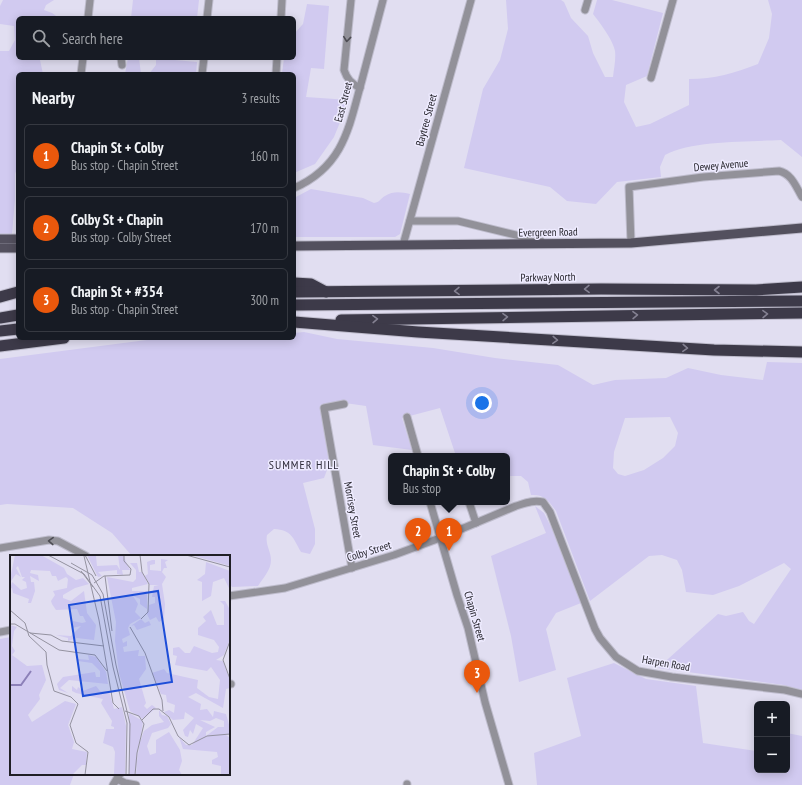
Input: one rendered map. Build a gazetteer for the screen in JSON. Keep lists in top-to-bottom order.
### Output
{
  "streets": {
    "highway": ["Parkway North"],
    "main road": ["Evergreen Road"],
    "street": [
      "East Street",
      "Baytree Street",
      "Dewey Avenue",
      "Morrisey Street",
      "Colby Street",
      "Chapin Street",
      "Harpen Road"
    ]
  },
  "crossings": [
    ["Baytree Street", "Evergreen Road"],
    ["Dewey Avenue", "Evergreen Road"],
    ["Morrisey Street", "Colby Street"],
    ["Colby Street", "Chapin Street"],
    ["Colby Street", "Harpen Road"]
  ],
  "districts": ["SUMMER HILL"],
  "page": {
    "search": "Search here",
    "heading": ["Nearby", "3 results"],
    "list": [
      {
        "mark": "1",
        "name": "Chapin St + Colby",
        "note": "Bus stop · Chapin Street",
        "value": "160 m"
      },
      {
        "mark": "2",
        "name": "Colby St + Chapin",
        "note": "Bus stop · Colby Street",
        "value": "170 m"
      },
      {
        "mark": "3",
        "name": "Chapin St + #354",
        "note": "Bus stop · Chapin Street",
        "value": "300 m"
      }
    ],
    "popup": ["Chapin St + Colby", "Bus stop"],
    "pins": ["1", "2", "3"],
    "map_buttons": ["+", "−"]
  }
}
